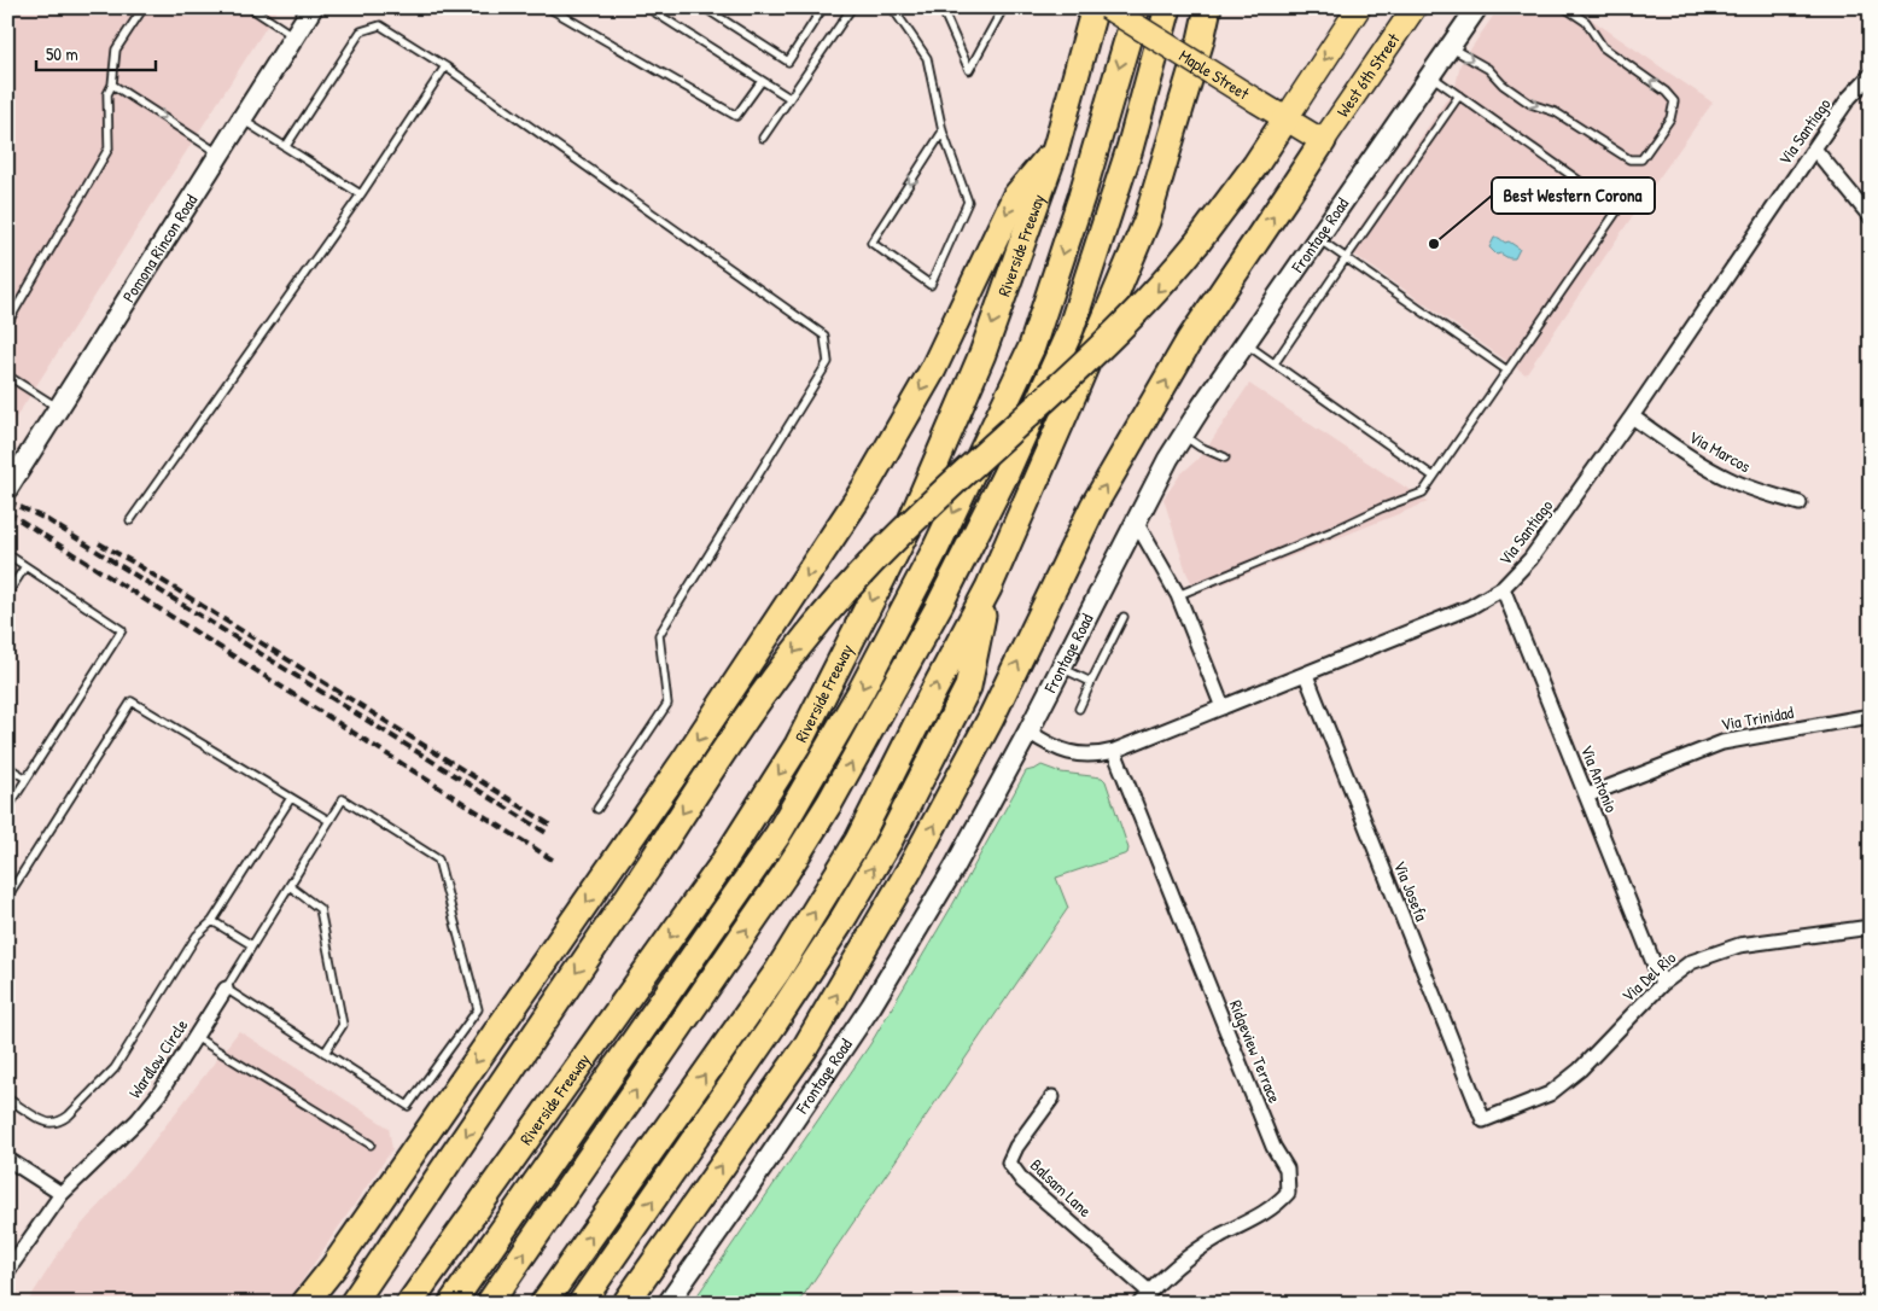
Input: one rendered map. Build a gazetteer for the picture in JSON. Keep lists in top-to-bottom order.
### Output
{
  "streets": {
    "highway": ["Riverside Freeway"],
    "main road": [
      "West 6th Street",
      "Maple Street",
      "Frontage Road",
      "Pomona Rincon Road"
    ],
    "street": [
      "Via Santiago",
      "Via Marcos",
      "Via Trinidad",
      "Via Antonio",
      "Via Josefa",
      "Via Del Rio",
      "Ridgeview Terrace",
      "Wardlow Circle",
      "Balsam Lane"
    ]
  },
  "crossings": [
    ["West 6th Street", "Maple Street"],
    ["Via Santiago", "Frontage Road"],
    ["Via Santiago", "Via Marcos"],
    ["Via Santiago", "Via Antonio"],
    ["Via Santiago", "Via Josefa"],
    ["Via Santiago", "Ridgeview Terrace"],
    ["Via Trinidad", "Via Antonio"],
    ["Via Antonio", "Via Del Rio"],
    ["Via Josefa", "Via Del Rio"],
    ["Ridgeview Terrace", "Balsam Lane"]
  ],
  "places": ["Best Western Corona"],
  "scale_bar": "50 m"
}
